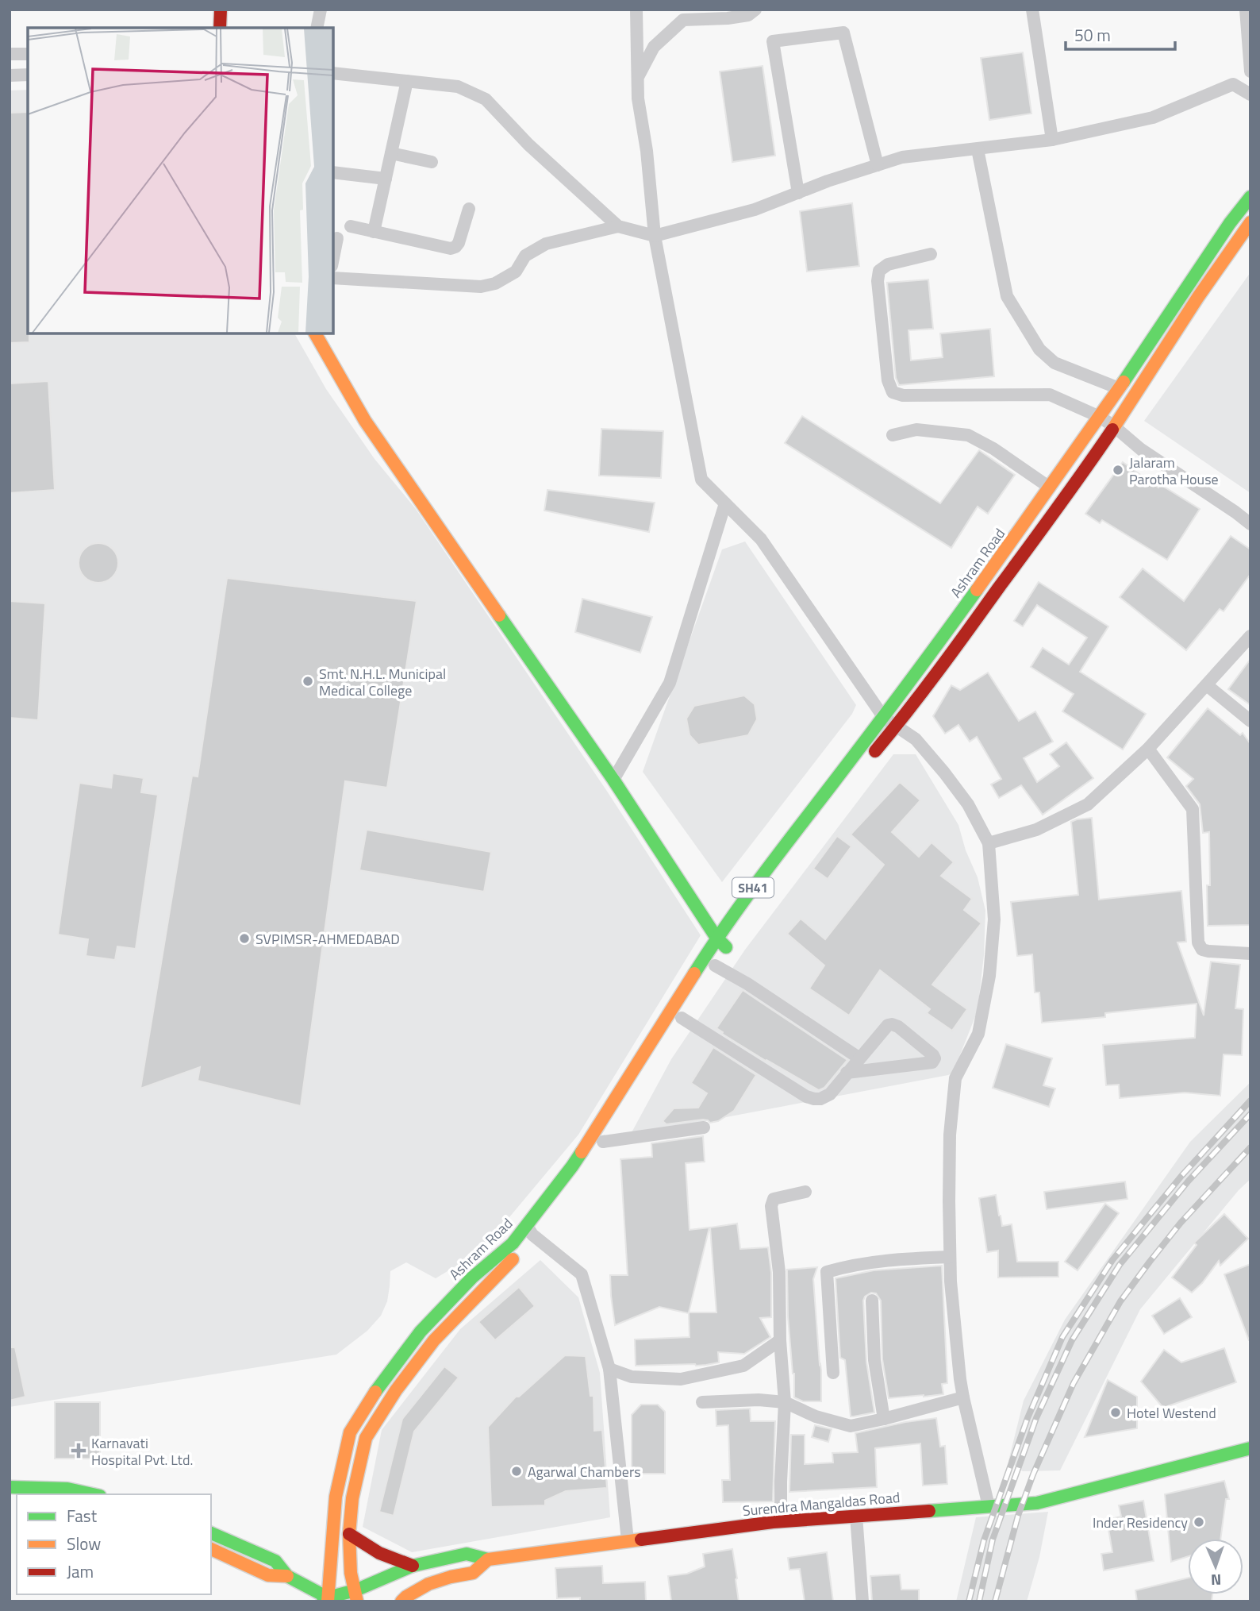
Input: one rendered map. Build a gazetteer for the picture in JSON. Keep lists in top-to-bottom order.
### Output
{
  "streets": {
    "main road": ["Ashram Road", "SH41", "Surendra Mangaldas Road"]
  },
  "places": {
    "other": [
      "Jalaram Parotha House",
      "Smt. N.H.L. Municipal Medical College",
      "SVPIMSR-AHMEDABAD",
      "Hotel Westend",
      "Agarwal Chambers",
      "Inder Residency"
    ],
    "health": ["Karnavati Hospital Pvt. Ltd."]
  },
  "legend": ["Fast", "Slow", "Jam"],
  "scale_bar": "50 m",
  "north": "bottom"
}
